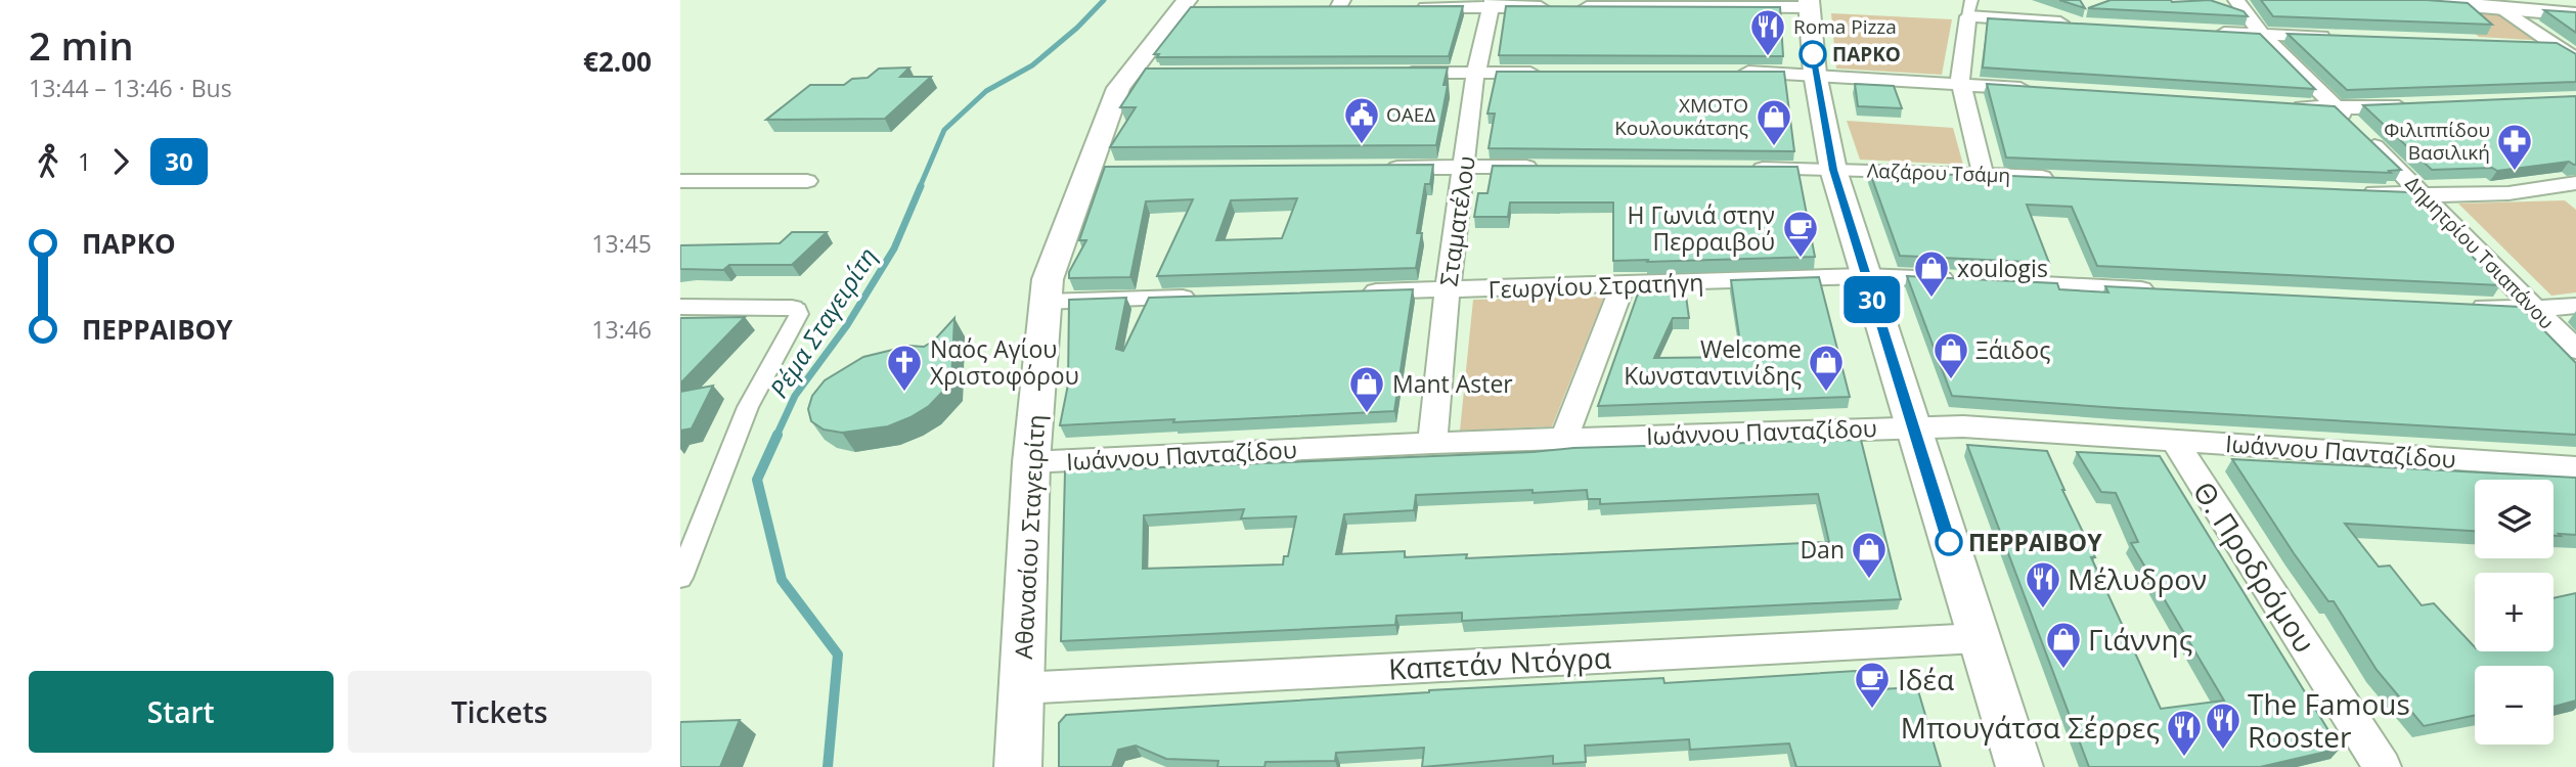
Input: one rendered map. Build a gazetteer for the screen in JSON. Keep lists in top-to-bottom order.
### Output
{
  "streets": {
    "street": [
      "Λαζάρου Τσάμη",
      "Σταματέλου",
      "Δημητρίου Τσιαπάνου",
      "Γεωργίου Στρατήγη",
      "Ιωάννου Πανταζίδου",
      "Αθανασίου Σταγειρίτη",
      "Θ. Προδρόμου",
      "Καπετάν Ντόγρα"
    ]
  },
  "crossings": [
    ["Σταματέλου", "Γεωργίου Στρατήγη"],
    ["Σταματέλου", "Ιωάννου Πανταζίδου"],
    ["Ιωάννου Πανταζίδου", "Αθανασίου Σταγειρίτη"],
    ["Ιωάννου Πανταζίδου", "Θ. Προδρόμου"],
    ["Αθανασίου Σταγειρίτη", "Καπετάν Ντόγρα"]
  ],
  "water": ["Ρέμα Σταγειρίτη"],
  "places": {
    "other": ["ΠΑΡΚΟ", "ΠΕΡΡΑΙΒΟΥ"],
    "restaurant": [
      "Roma Pizza",
      "Μέλυδρον",
      "The Famous Rooster",
      "Μπουγάτσα Σέρρες"
    ],
    "public building": ["ΟΑΕΔ"],
    "shop": [
      "XMOTO Κουλουκάτσης",
      "xoulogis",
      "Ξάιδος",
      "Welcome Κωνσταντινίδης",
      "Mant Aster",
      "Dan",
      "Γιάννης"
    ],
    "pharmacy": ["Φιλιππίδου Βασιλική"],
    "cafe": ["Η Γωνιά στην Περραιβού", "Ιδέα"],
    "church": ["Ναός Αγίου Χριστοφόρου"]
  },
  "lines": ["bus line 30"],
  "page": {
    "heading": ["2 min", "13:44 – 13:46 · Bus", "€2.00"],
    "on_map": "30",
    "legs": ["1", "30"],
    "list": [
      {
        "name": "ΠΑΡΚΟ",
        "value": "13:45"
      },
      {
        "name": "ΠΕΡΡΑΙΒΟΥ",
        "value": "13:46"
      }
    ],
    "map_buttons": ["+", "−"],
    "buttons": ["Start", "Tickets"]
  }
}
